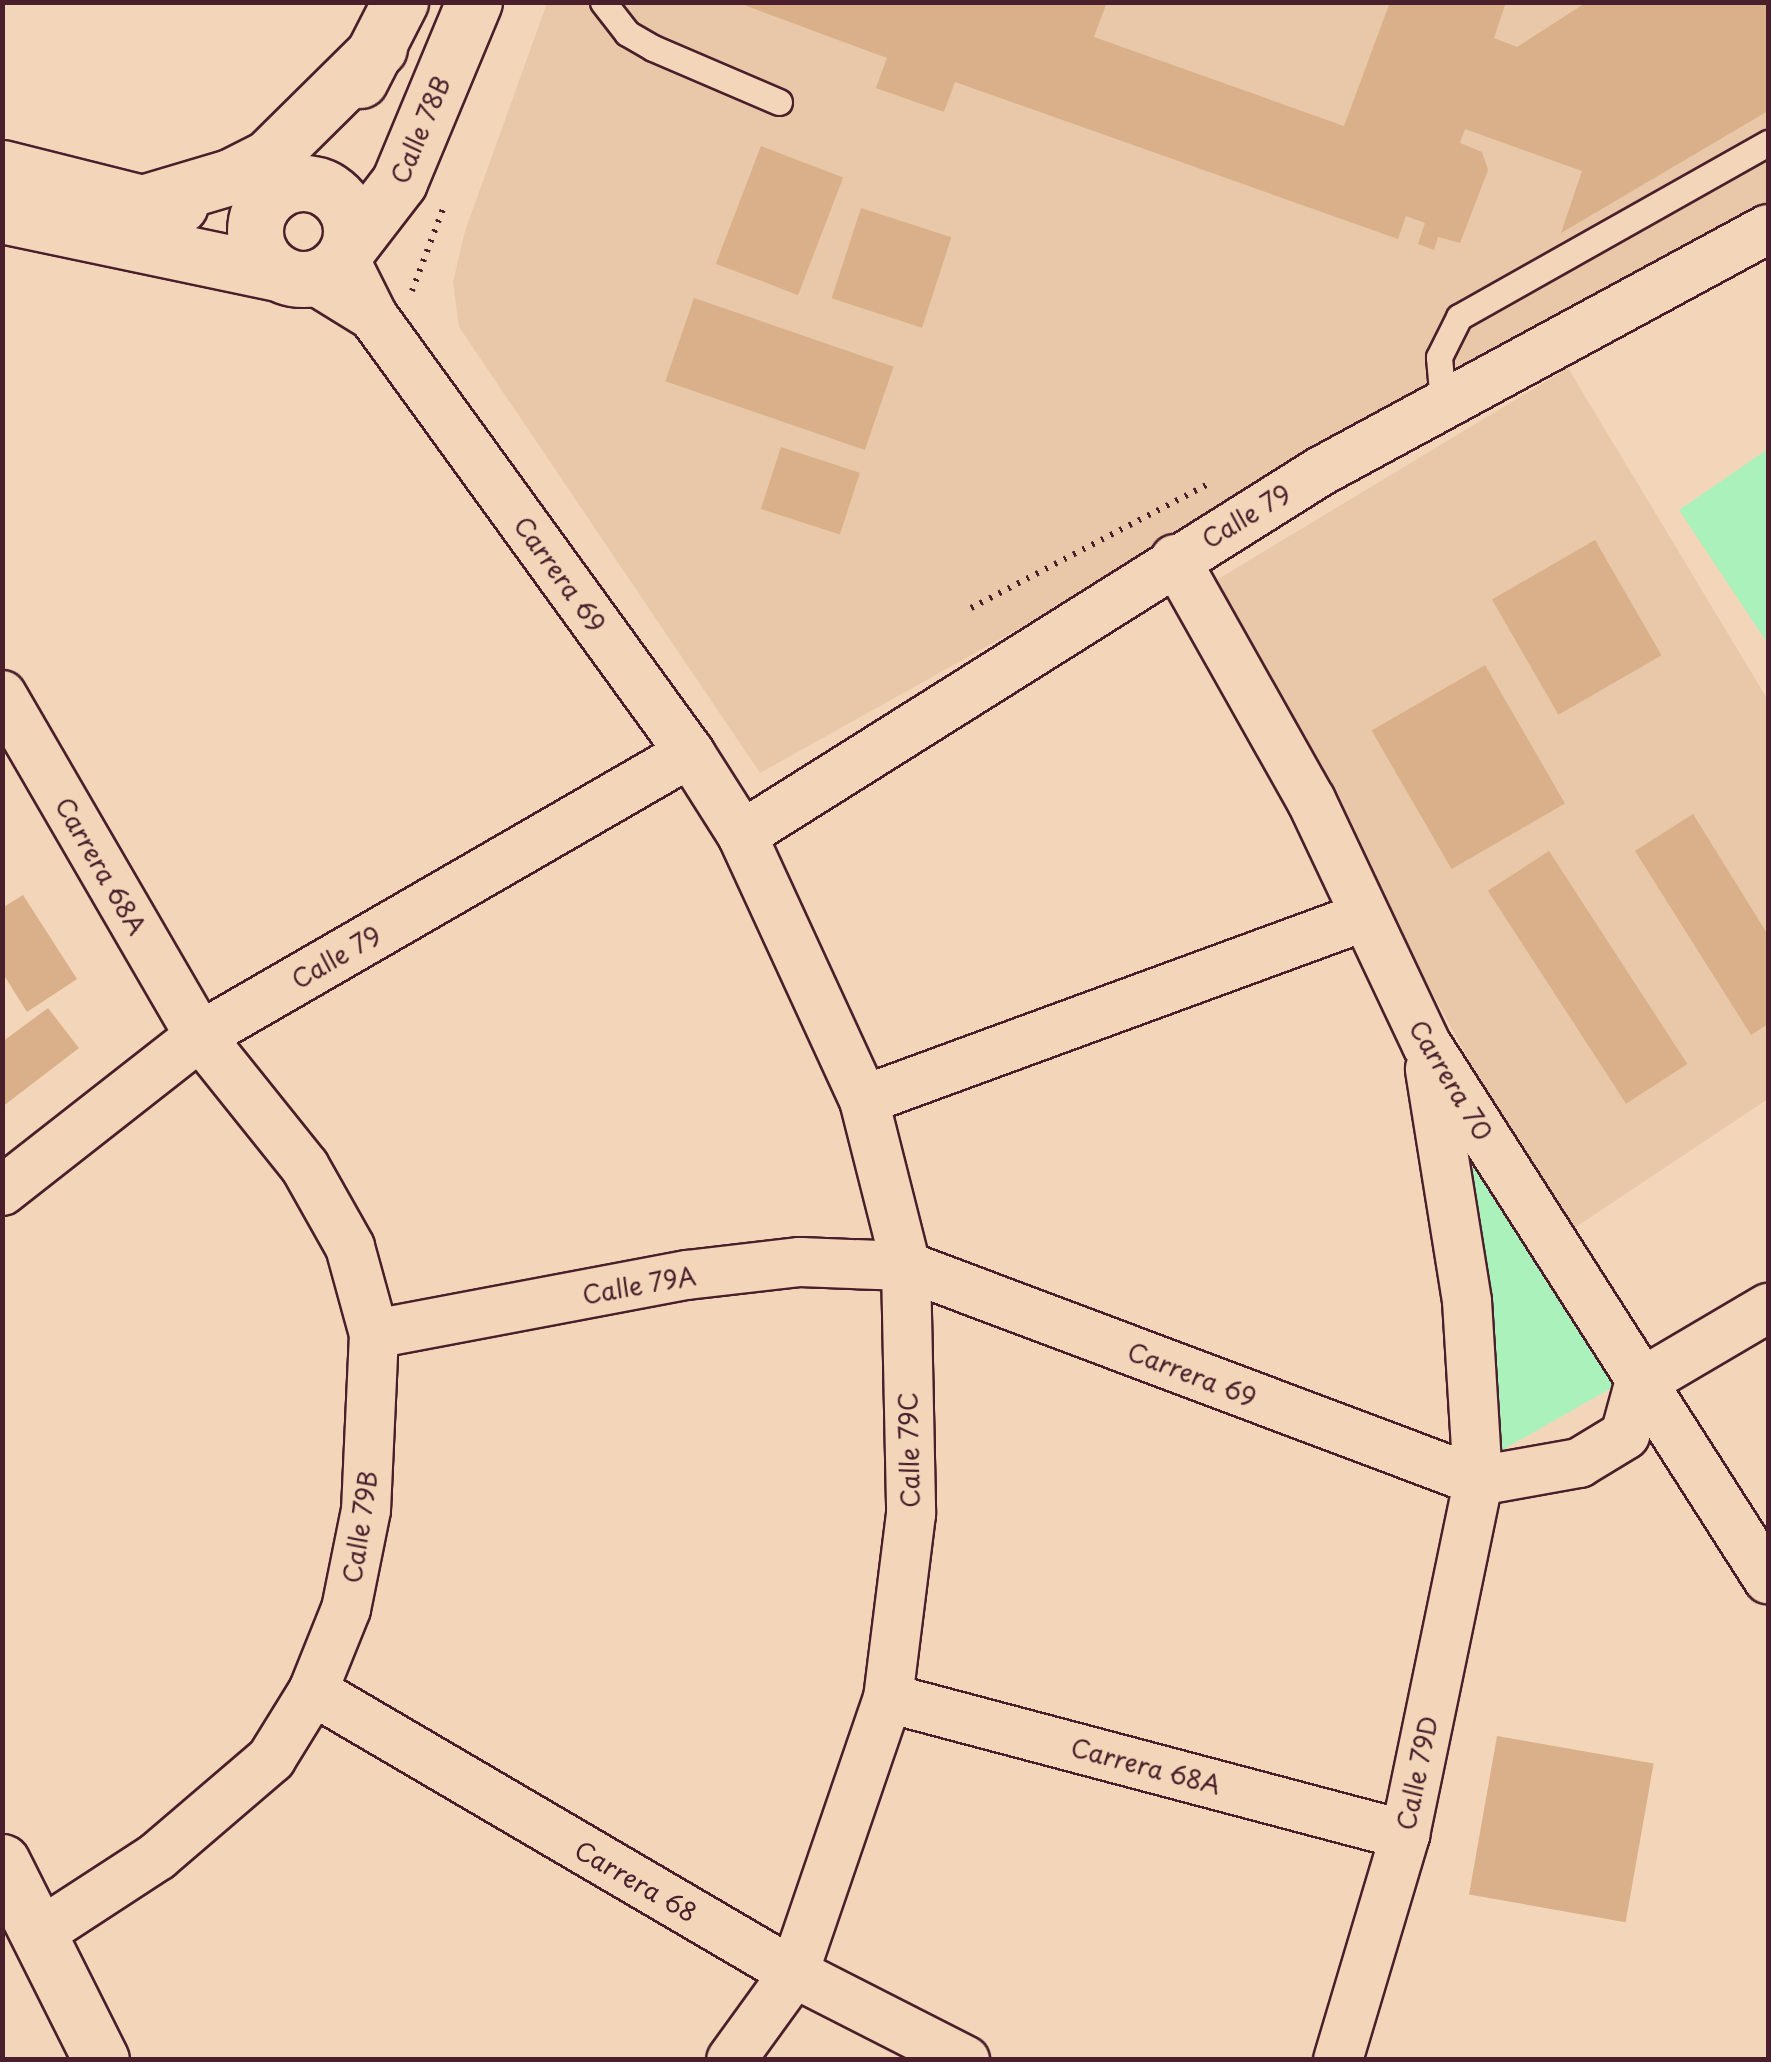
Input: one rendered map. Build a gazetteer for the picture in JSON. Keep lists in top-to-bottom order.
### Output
{
  "streets": {
    "main road": ["Calle 78B", "Carrera 69"],
    "street": [
      "Calle 79",
      "Carrera 68A",
      "Carrera 70",
      "Calle 79A",
      "Calle 79C",
      "Calle 79B",
      "Calle 79D",
      "Carrera 68"
    ]
  },
  "crossings": [
    ["Calle 78B", "Carrera 69"],
    ["Calle 79", "Carrera 69"],
    ["Calle 79", "Carrera 68A"],
    ["Calle 79", "Carrera 70"],
    ["Calle 79", "Calle 79C"],
    ["Calle 79", "Calle 79B"],
    ["Carrera 69", "Calle 79A"],
    ["Carrera 69", "Calle 79C"],
    ["Carrera 69", "Calle 79D"],
    ["Carrera 68A", "Calle 79C"],
    ["Carrera 68A", "Calle 79B"],
    ["Carrera 68A", "Calle 79D"],
    ["Carrera 70", "Calle 79D"],
    ["Calle 79A", "Calle 79C"],
    ["Calle 79A", "Calle 79B"],
    ["Calle 79C", "Carrera 68"],
    ["Calle 79B", "Carrera 68"]
  ]
}
